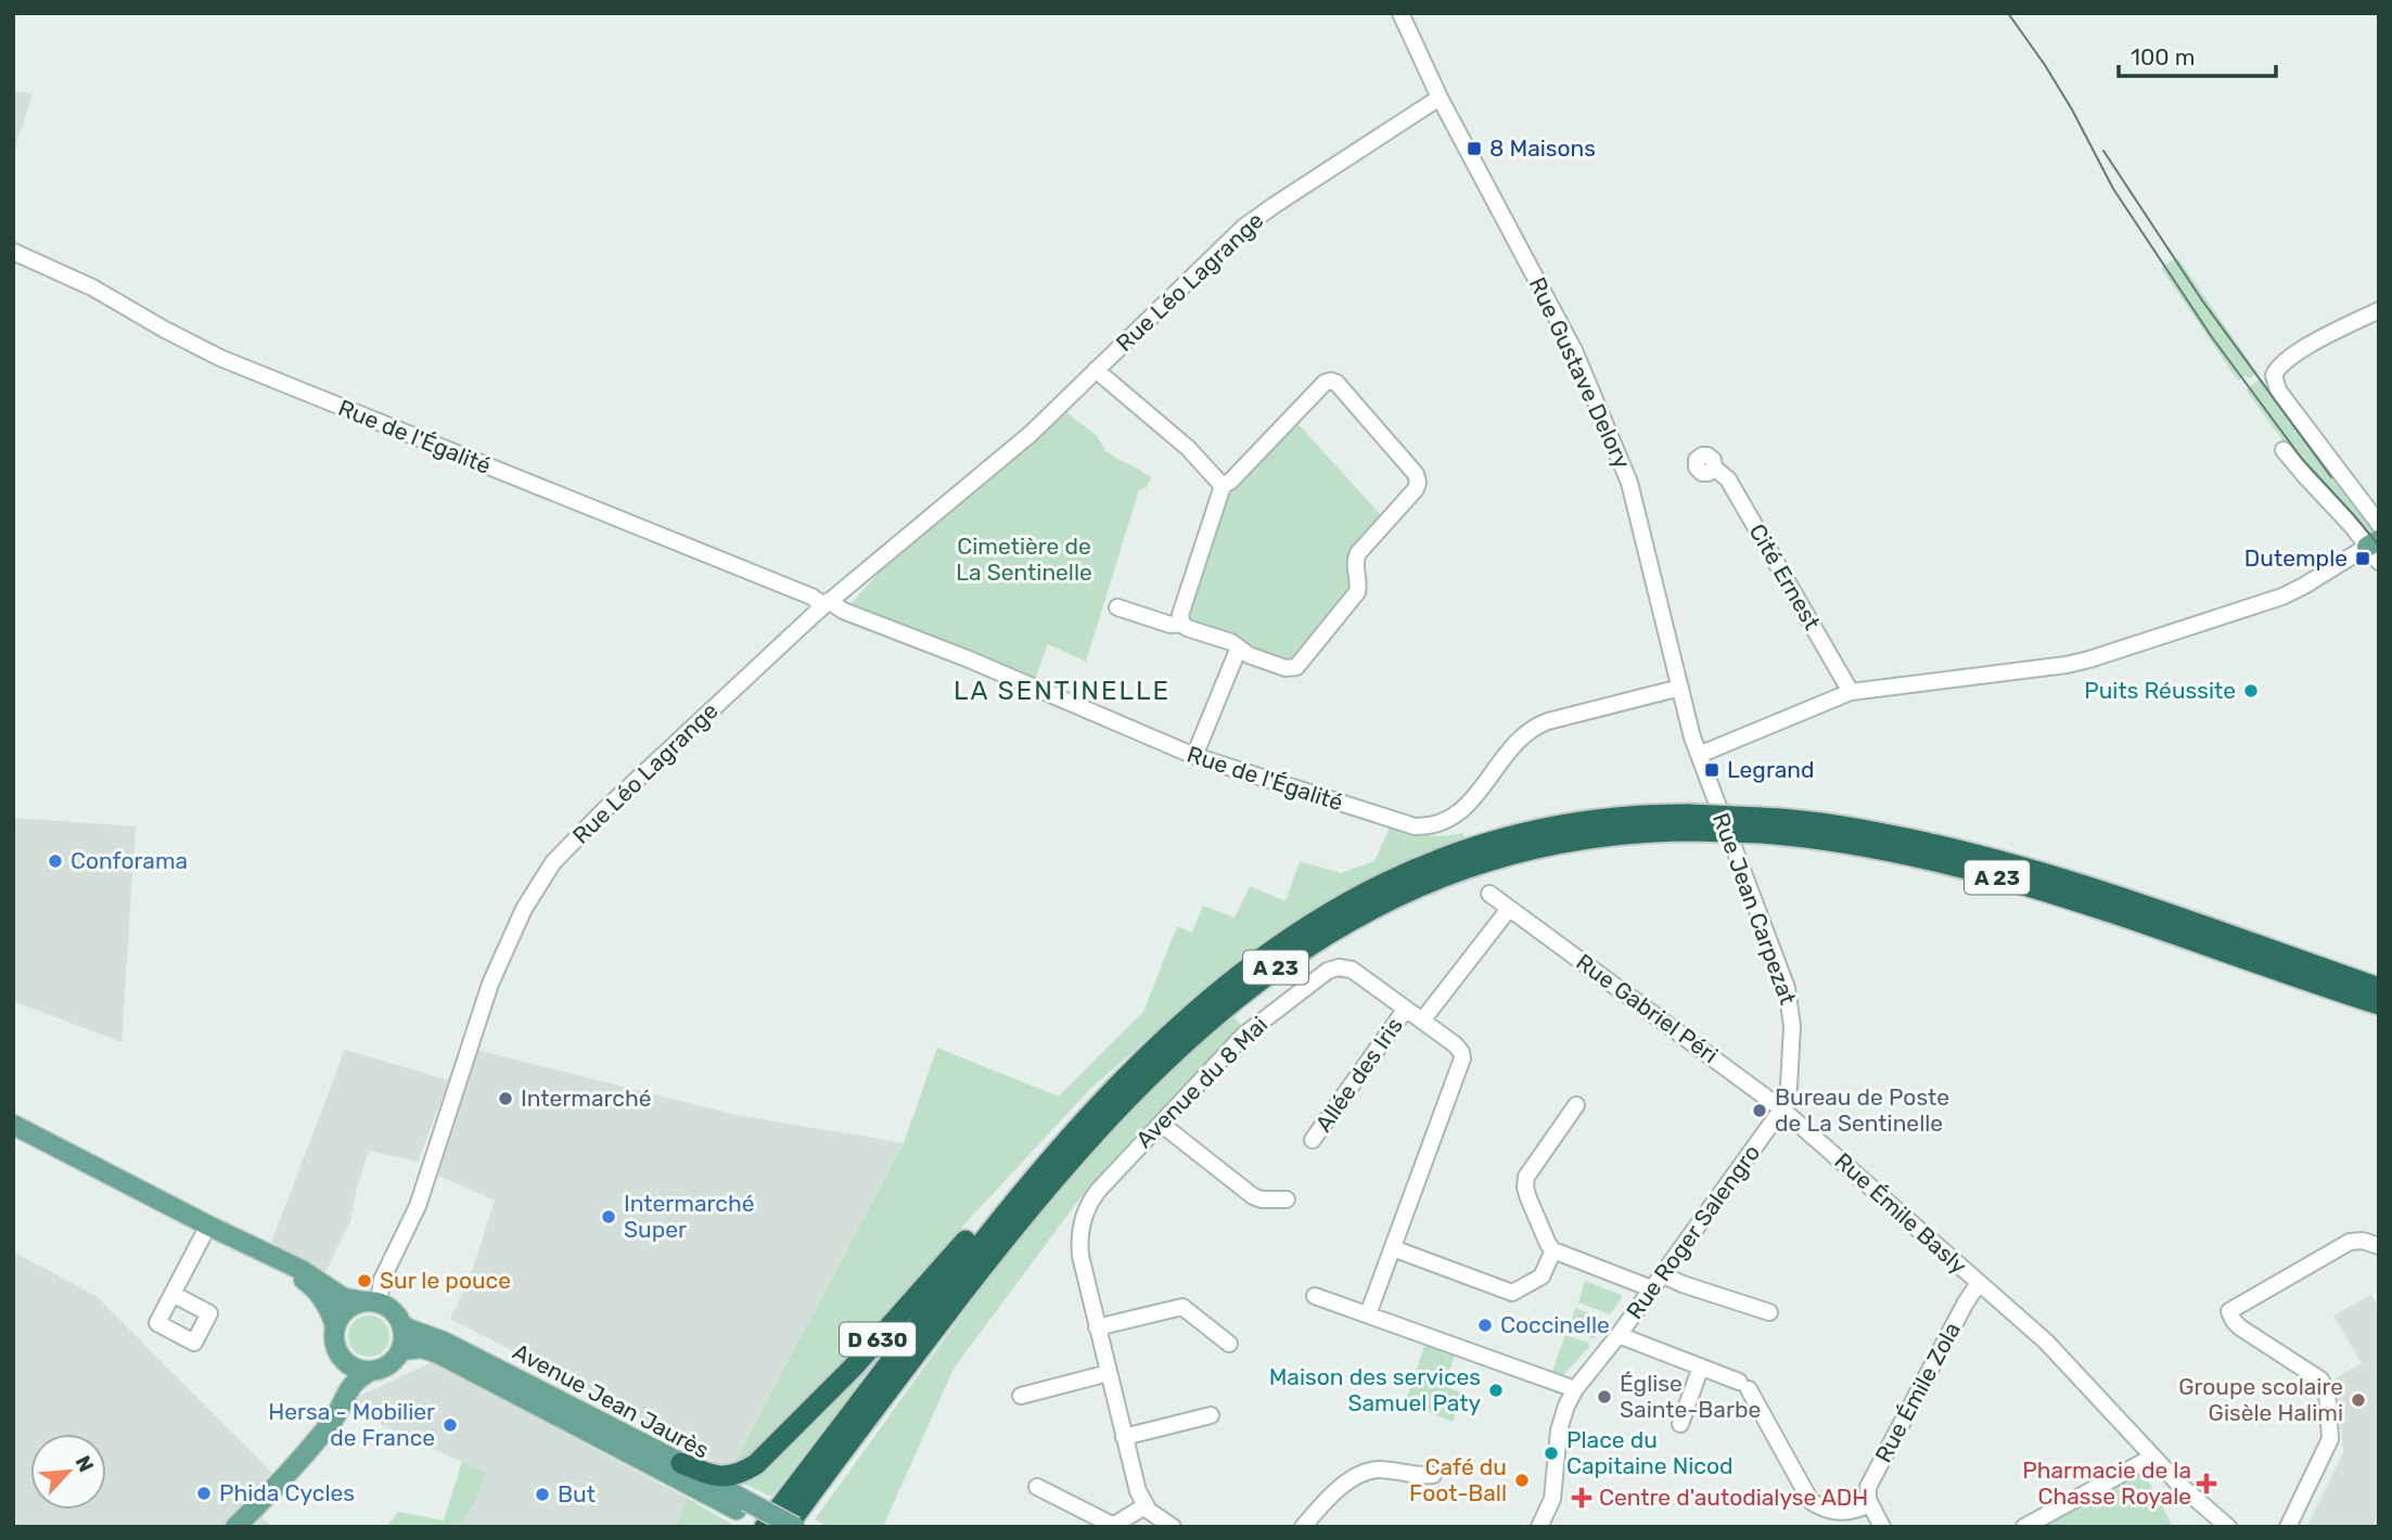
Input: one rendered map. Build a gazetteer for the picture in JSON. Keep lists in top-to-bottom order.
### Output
{
  "streets": {
    "highway": ["A 23", "D 630"],
    "main road": ["Avenue Jean Jaurès"],
    "street": [
      "Rue Léo Lagrange",
      "Rue Gustave Delory",
      "Rue de l'Égalité",
      "Cité Ernest",
      "Rue Jean Carpezat",
      "Rue Gabriel Péri",
      "Allée des Iris",
      "Avenue du 8 Mai",
      "Rue Émile Basly",
      "Rue Roger Salengro",
      "Rue Émile Zola"
    ]
  },
  "crossings": [
    ["Rue Léo Lagrange", "Rue Gustave Delory"],
    ["Rue Léo Lagrange", "Rue de l'Égalité"],
    ["Rue Léo Lagrange", "Avenue Jean Jaurès"],
    ["Rue Gustave Delory", "Rue de l'Égalité"],
    ["Rue Gustave Delory", "Rue Jean Carpezat"],
    ["A 23", "D 630"],
    ["A 23", "Avenue Jean Jaurès"],
    ["Rue Jean Carpezat", "Rue Gabriel Péri"],
    ["Rue Jean Carpezat", "Rue Émile Basly"],
    ["Rue Jean Carpezat", "Rue Roger Salengro"],
    ["Rue Gabriel Péri", "Rue Émile Basly"],
    ["Rue Gabriel Péri", "Rue Roger Salengro"],
    ["Allée des Iris", "Avenue du 8 Mai"],
    ["Rue Émile Basly", "Rue Roger Salengro"],
    ["Rue Émile Basly", "Rue Émile Zola"],
    ["D 630", "Avenue Jean Jaurès"]
  ],
  "districts": ["LA SENTINELLE"],
  "parks": ["Cimetière de La Sentinelle"],
  "places": {
    "transit": ["8 Maisons", "Dutemple", "Legrand"],
    "other": [
      "Puits Réussite",
      "Conforama",
      "Intermarché",
      "Bureau de Poste de La Sentinelle",
      "Intermarché Super",
      "Sur le pouce",
      "Coccinelle",
      "Maison des services Samuel Paty",
      "Église Sainte-Barbe",
      "Groupe scolaire Gisèle Halimi",
      "Hersa - Mobilier de France",
      "Place du Capitaine Nicod",
      "Café du Foot-Ball",
      "Phida Cycles",
      "But"
    ],
    "health": ["Pharmacie de la Chasse Royale", "Centre d'autodialyse ADH"]
  },
  "scale_bar": "100 m",
  "north": "top right"
}
